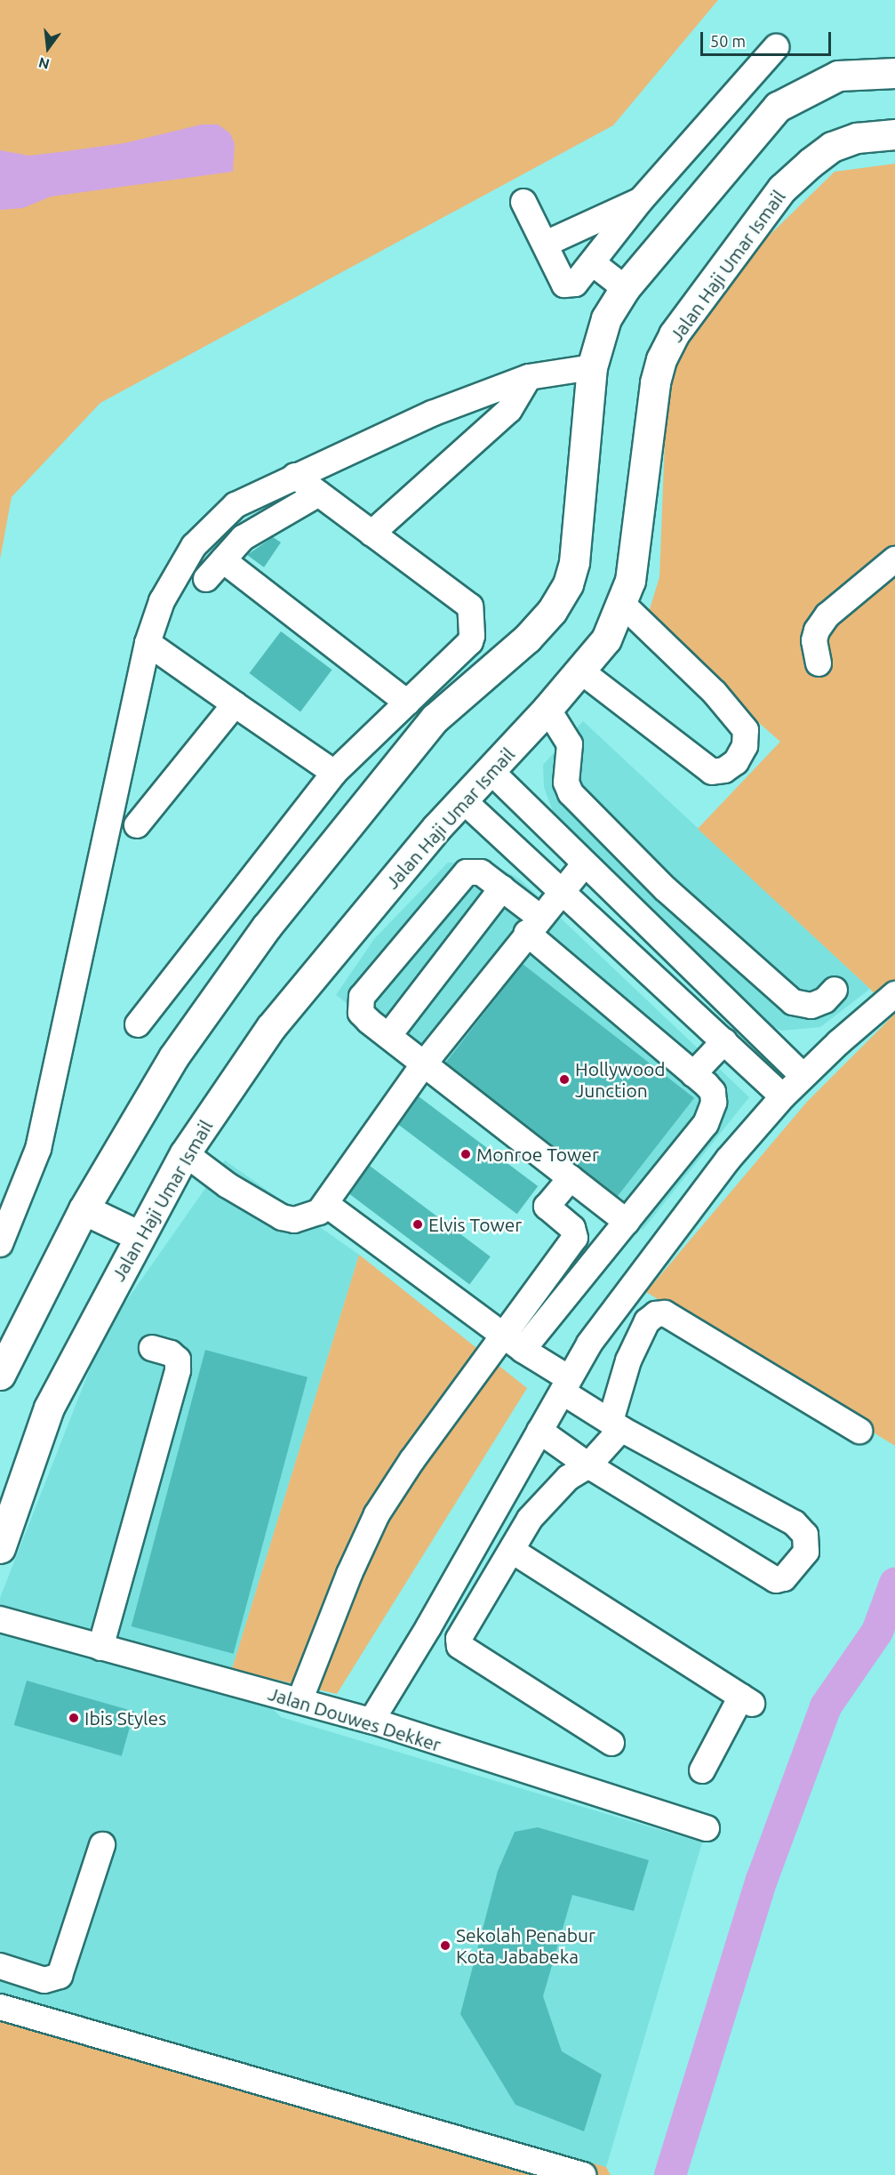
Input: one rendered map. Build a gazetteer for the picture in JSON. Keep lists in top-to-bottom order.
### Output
{
  "streets": {
    "main road": ["Jalan Haji Umar Ismail"],
    "street": ["Jalan Douwes Dekker"]
  },
  "places": [
    "Hollywood Junction",
    "Monroe Tower",
    "Elvis Tower",
    "Ibis Styles",
    "Sekolah Penabur Kota Jababeka"
  ],
  "scale_bar": "50 m",
  "north": "bottom"
}
